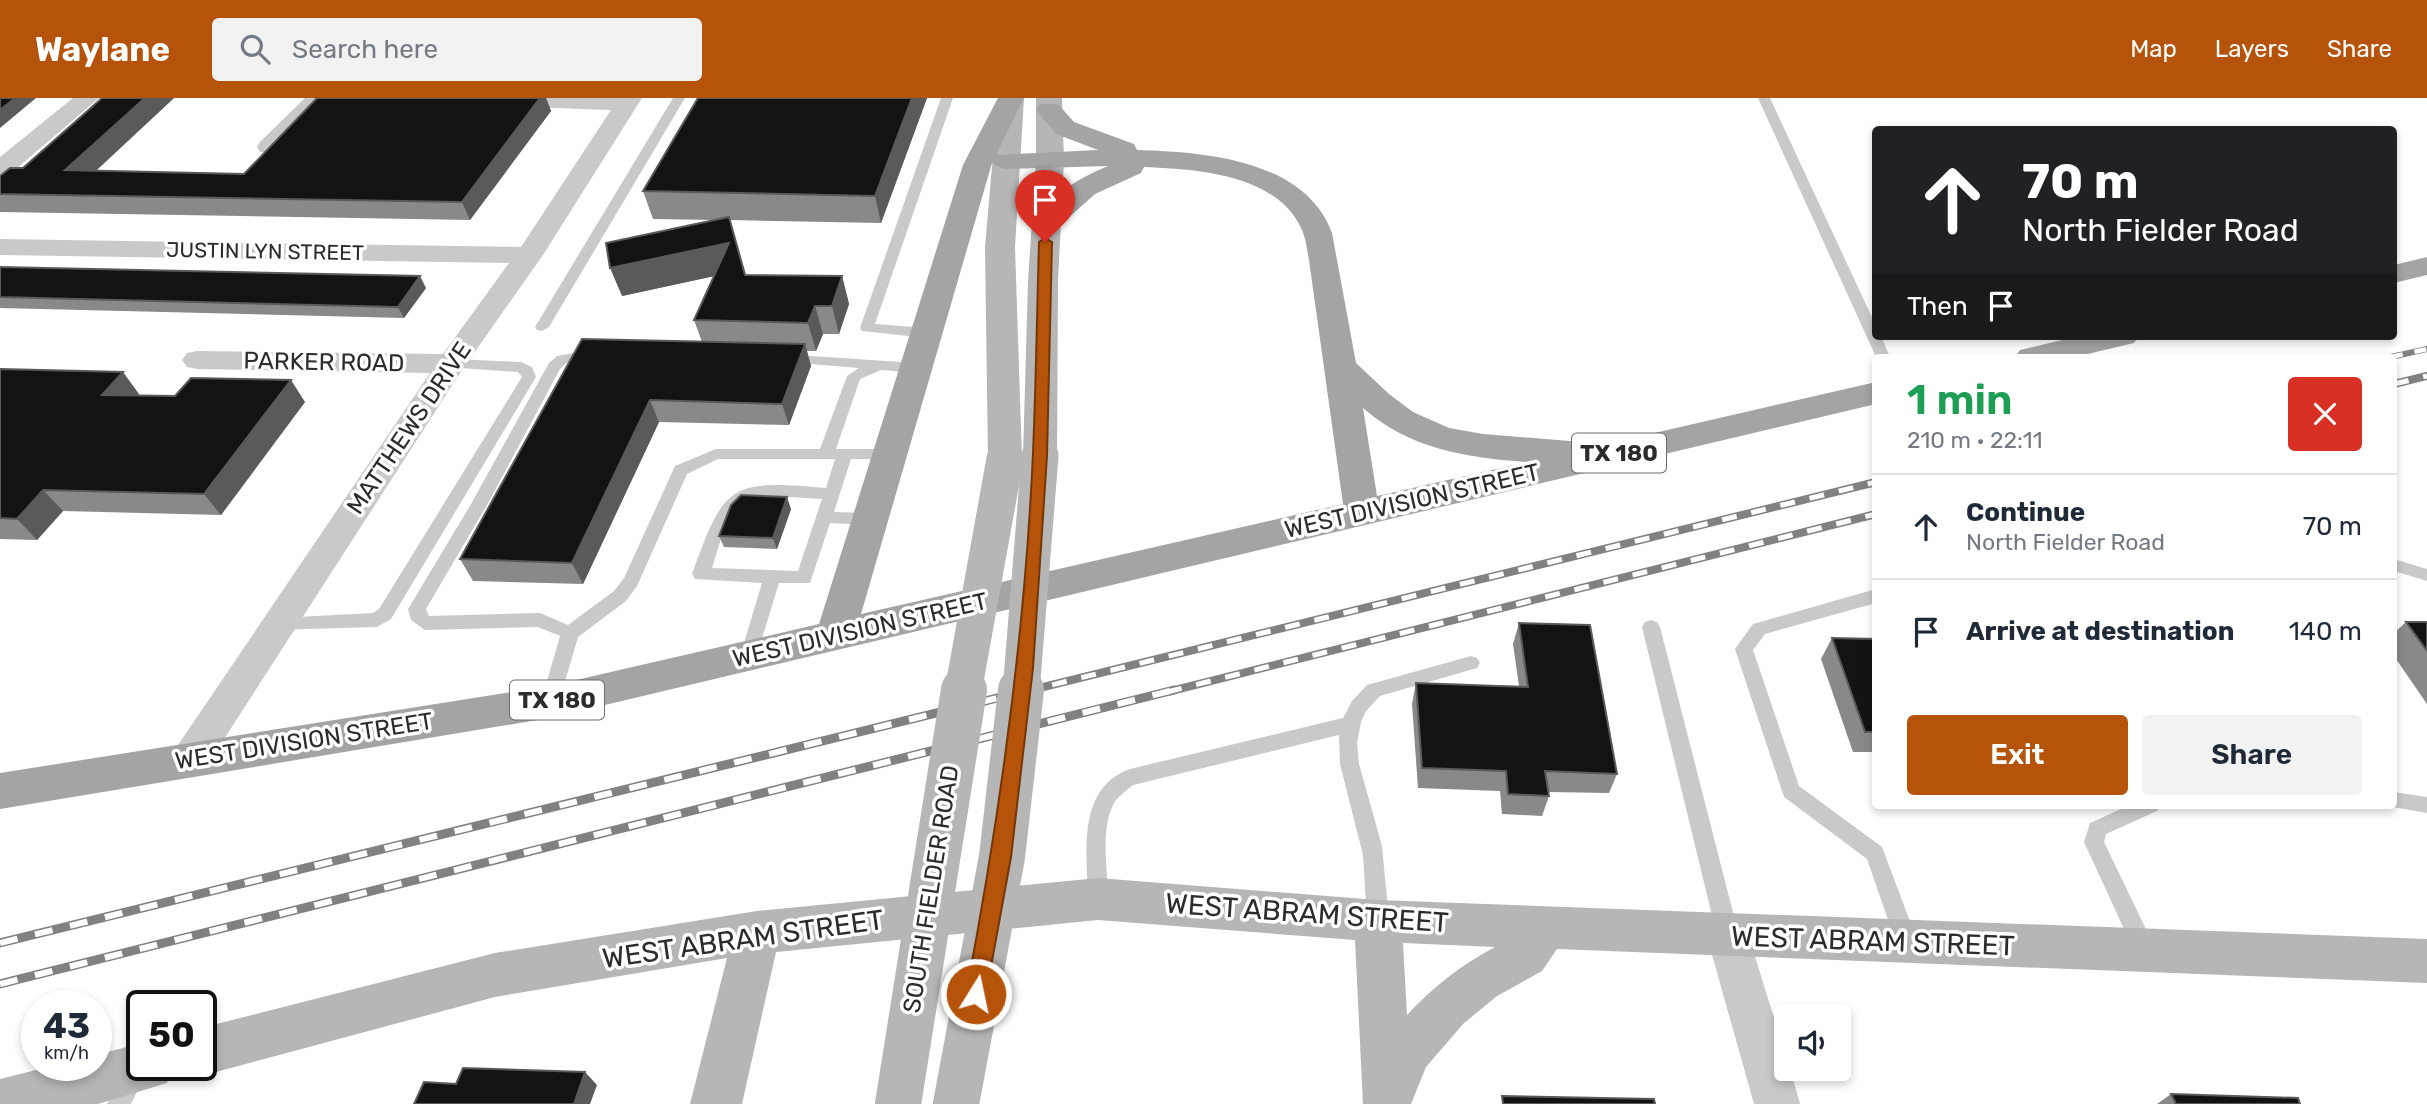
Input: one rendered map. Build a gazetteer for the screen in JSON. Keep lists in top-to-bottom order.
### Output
{
  "streets": {
    "main road": [
      "TX 180",
      "WEST DIVISION STREET",
      "SOUTH FIELDER ROAD",
      "WEST ABRAM STREET"
    ],
    "street": ["JUSTIN LYN STREET", "PARKER ROAD", "MATTHEWS DRIVE"]
  },
  "crossings": [
    ["JUSTIN LYN STREET", "MATTHEWS DRIVE"],
    ["PARKER ROAD", "MATTHEWS DRIVE"],
    ["MATTHEWS DRIVE", "WEST DIVISION STREET"]
  ],
  "page": {
    "header": "Waylane",
    "search": "Search here",
    "nav": ["Map", "Layers", "Share"],
    "turn": ["70 m", "North Fielder Road"],
    "then": "Then",
    "heading": ["1 min", "210 m · 22:11"],
    "list": [
      {
        "name": "Continue",
        "note": "North Fielder Road",
        "value": "70 m"
      },
      {
        "name": "Arrive at destination",
        "value": "140 m"
      }
    ],
    "buttons": ["Exit", "Share"],
    "speed": "43 km/h",
    "limit": "50"
  }
}
